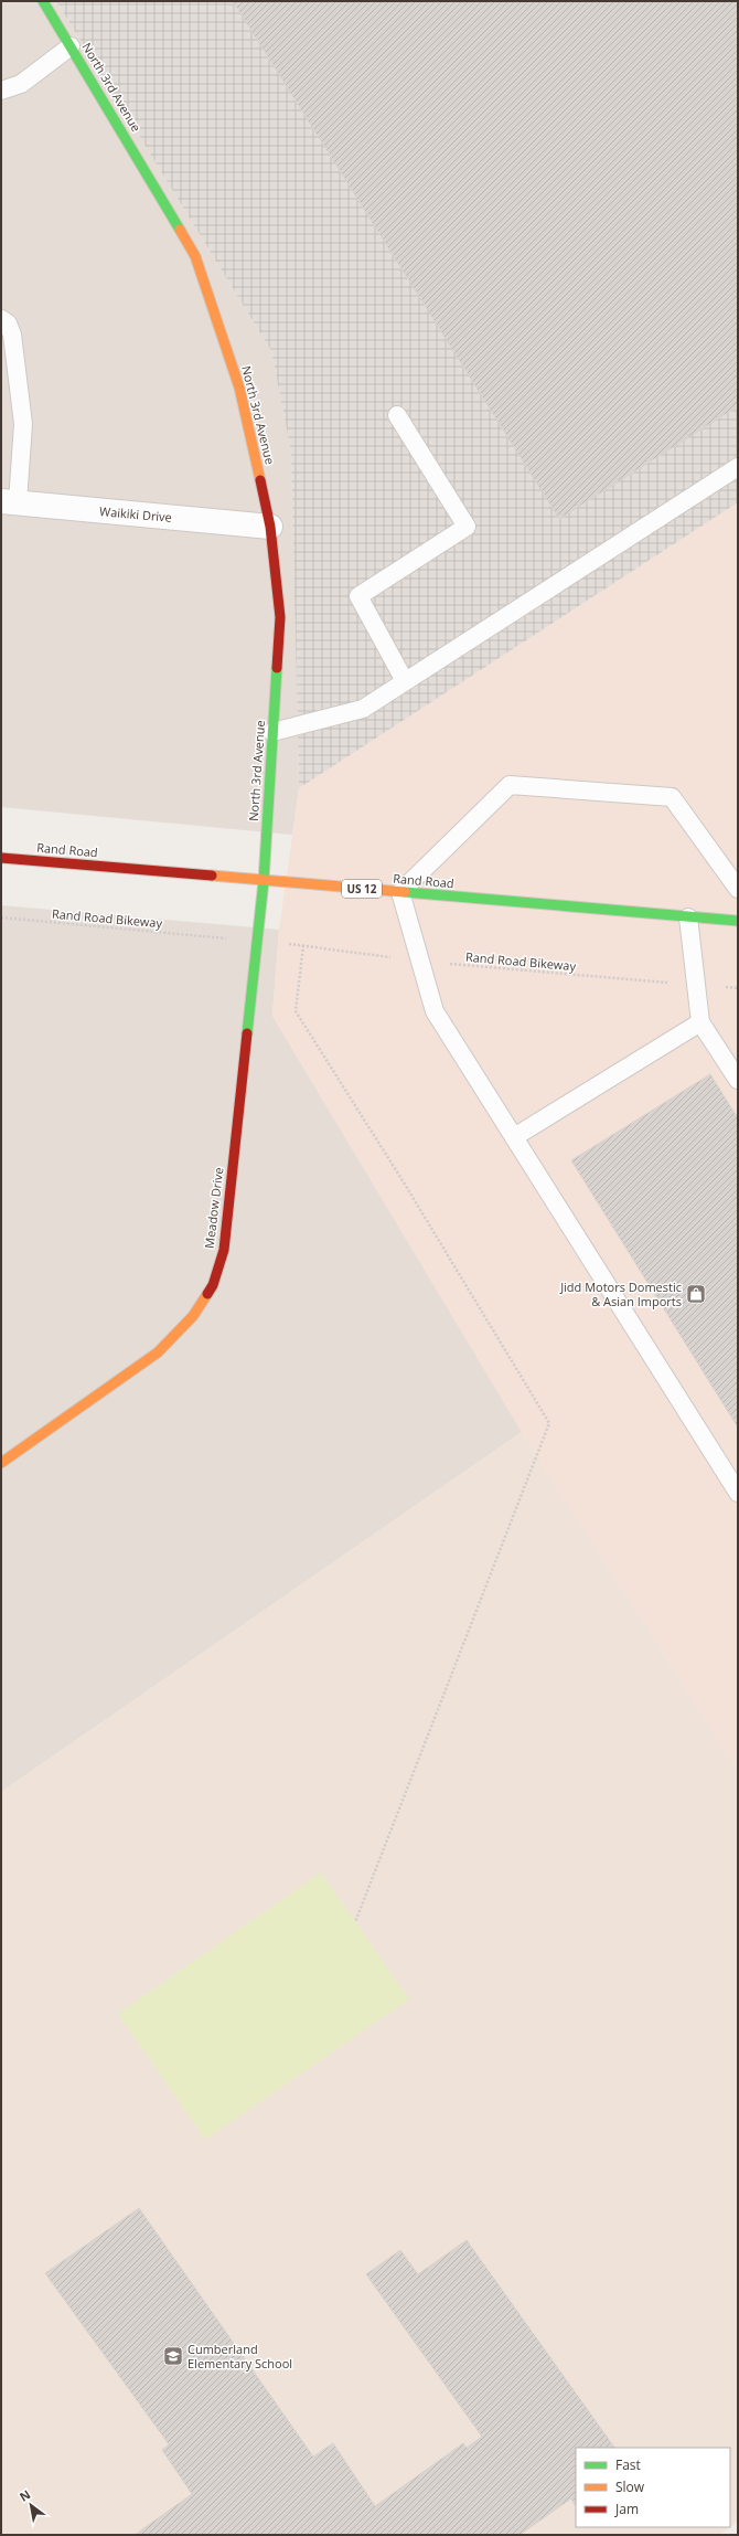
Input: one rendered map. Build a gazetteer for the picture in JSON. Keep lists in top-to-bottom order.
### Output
{
  "streets": {
    "street": [
      "North 3rd Avenue",
      "Waikiki Drive",
      "Rand Road",
      "US 12",
      "Meadow Drive"
    ],
    "path": ["Rand Road Bikeway"]
  },
  "crossings": [
    ["North 3rd Avenue", "Waikiki Drive"],
    ["North 3rd Avenue", "Rand Road"],
    ["North 3rd Avenue", "Meadow Drive"],
    ["Rand Road", "Meadow Drive"]
  ],
  "places": {
    "shop": ["Jidd Motors Domestic & Asian Imports"],
    "school or university": ["Cumberland Elementary School"]
  },
  "legend": ["Fast", "Slow", "Jam"],
  "north": "top left"
}
